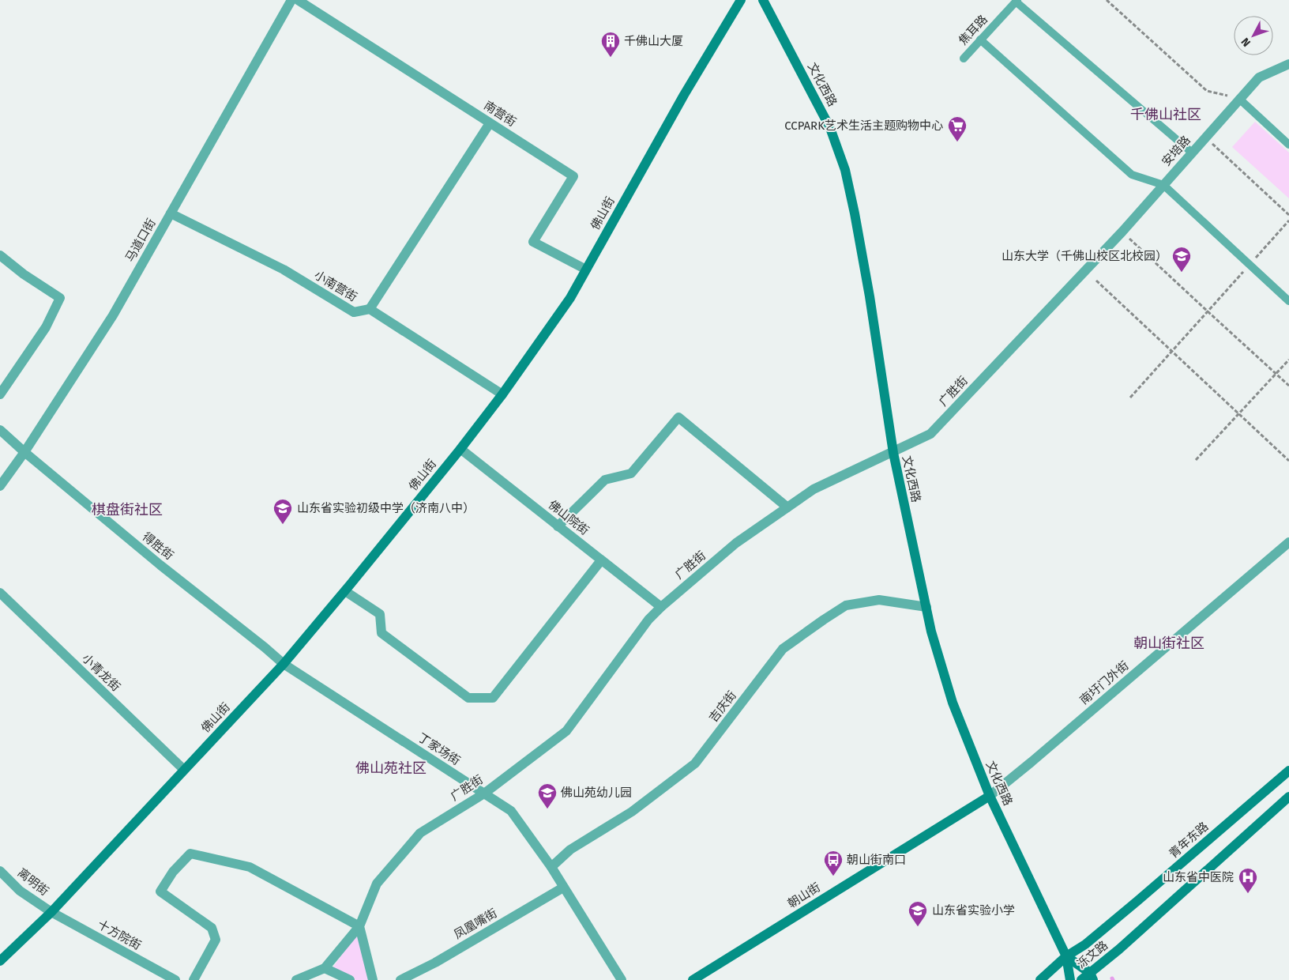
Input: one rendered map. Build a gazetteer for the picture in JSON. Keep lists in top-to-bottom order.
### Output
{
  "streets": {
    "main road": [
      "文化西路",
      "佛山街",
      "青年东路",
      "朝山街",
      "泺文路"
    ],
    "street": [
      "南营街",
      "安培路",
      "马道口街",
      "小南营街",
      "广胜街",
      "佛山院街",
      "得胜街",
      "小青龙街",
      "南圩门外街",
      "吉庆街",
      "丁家场街",
      "离明街",
      "凤凰嘴街",
      "十方院街"
    ],
    "lane": ["焦耳路"]
  },
  "crossings": [
    ["文化西路", "广胜街"],
    ["文化西路", "南圩门外街"],
    ["文化西路", "吉庆街"],
    ["文化西路", "青年东路"],
    ["文化西路", "朝山街"],
    ["文化西路", "泺文路"],
    ["南营街", "佛山街"],
    ["安培路", "广胜街"],
    ["佛山街", "小南营街"],
    ["佛山街", "佛山院街"],
    ["佛山街", "得胜街"],
    ["佛山街", "小青龙街"],
    ["佛山街", "丁家场街"],
    ["佛山街", "离明街"],
    ["佛山街", "十方院街"],
    ["马道口街", "小南营街"],
    ["马道口街", "得胜街"],
    ["广胜街", "佛山院街"],
    ["广胜街", "丁家场街"],
    ["得胜街", "丁家场街"],
    ["南圩门外街", "朝山街"],
    ["吉庆街", "丁家场街"],
    ["丁家场街", "凤凰嘴街"],
    ["青年东路", "泺文路"],
    ["离明街", "十方院街"]
  ],
  "districts": [
    "千佛山社区",
    "棋盘街社区",
    "朝山街社区",
    "佛山苑社区"
  ],
  "places": {
    "building": ["千佛山大厦"],
    "supermarket": ["CCPARK艺术生活主题购物中心"],
    "school or university": [
      "山东大学（千佛山校区北校园）",
      "山东省实验初级中学（济南八中）",
      "佛山苑幼儿园",
      "山东省实验小学"
    ],
    "bus stop": ["朝山街南口"],
    "hospital": ["山东省中医院"]
  },
  "north": "bottom left"
}
